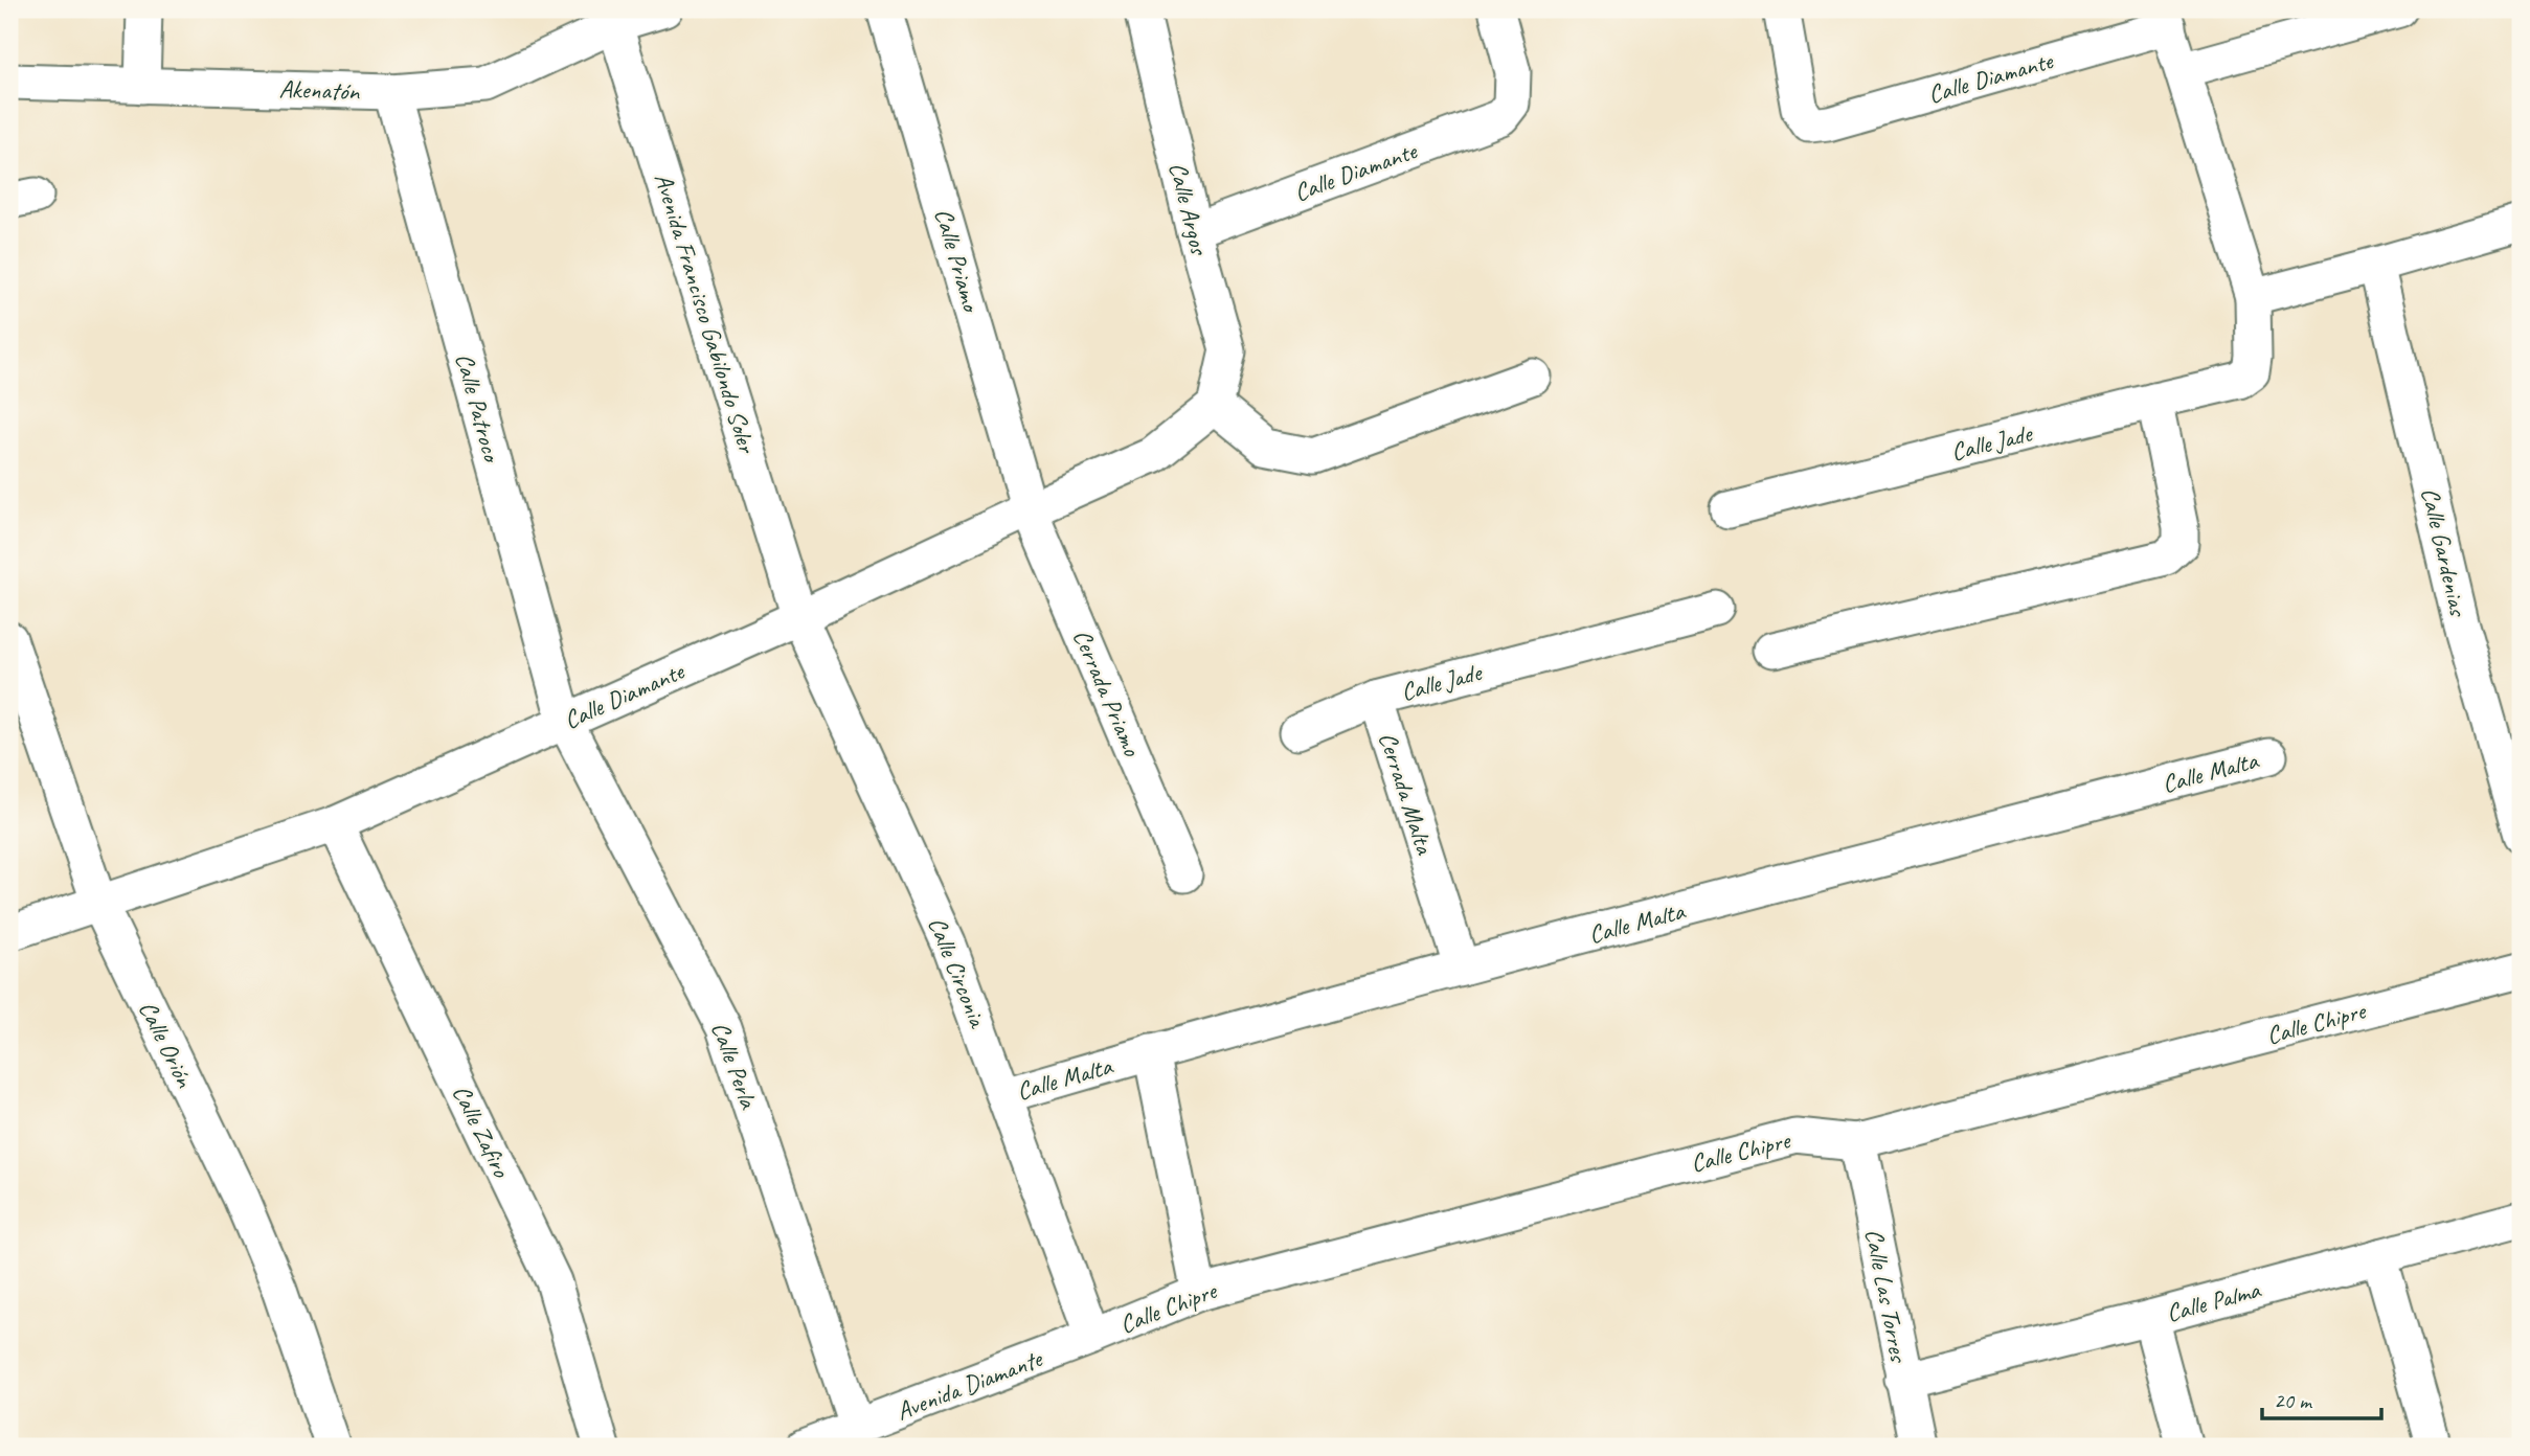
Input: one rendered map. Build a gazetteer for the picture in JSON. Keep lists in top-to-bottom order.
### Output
{
  "streets": {
    "street": [
      "Calle Diamante",
      "Akenatón",
      "Calle Argos",
      "Calle Priamo",
      "Avenida Francisco Gabilondo Soler",
      "Calle Patroco",
      "Calle Jade",
      "Calle Gardenias",
      "Cerrada Priamo",
      "Calle Malta",
      "Cerrada Malta",
      "Calle Circonia",
      "Calle Chipre",
      "Calle Orión",
      "Calle Perla",
      "Calle Zafiro",
      "Calle Las Torres",
      "Calle Palma",
      "Avenida Diamante"
    ]
  },
  "crossings": [
    ["Calle Diamante", "Calle Argos"],
    ["Calle Diamante", "Calle Priamo"],
    ["Calle Diamante", "Avenida Francisco Gabilondo Soler"],
    ["Calle Diamante", "Calle Patroco"],
    ["Calle Diamante", "Cerrada Priamo"],
    ["Calle Diamante", "Calle Circonia"],
    ["Calle Diamante", "Calle Orión"],
    ["Calle Diamante", "Calle Perla"],
    ["Calle Diamante", "Calle Zafiro"],
    ["Akenatón", "Avenida Francisco Gabilondo Soler"],
    ["Akenatón", "Calle Patroco"],
    ["Calle Priamo", "Cerrada Priamo"],
    ["Avenida Francisco Gabilondo Soler", "Calle Circonia"],
    ["Calle Patroco", "Calle Perla"],
    ["Calle Jade", "Cerrada Malta"],
    ["Calle Malta", "Cerrada Malta"],
    ["Calle Malta", "Calle Circonia"],
    ["Calle Circonia", "Calle Chipre"],
    ["Calle Circonia", "Avenida Diamante"],
    ["Calle Chipre", "Calle Las Torres"],
    ["Calle Chipre", "Avenida Diamante"],
    ["Calle Perla", "Avenida Diamante"],
    ["Calle Las Torres", "Calle Palma"]
  ],
  "scale_bar": "20 m"
}
